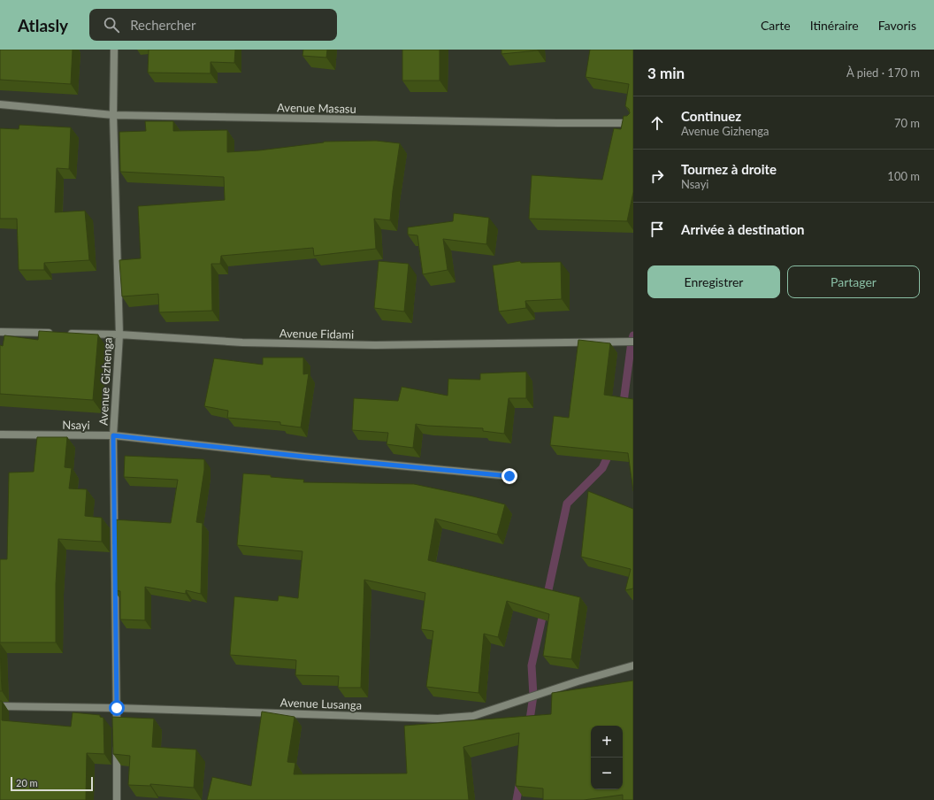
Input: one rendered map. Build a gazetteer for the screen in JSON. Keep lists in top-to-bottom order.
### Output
{
  "streets": {
    "street": [
      "Avenue Masasu",
      "Avenue Fidami",
      "Avenue Gizhenga",
      "Nsayi",
      "Avenue Lusanga"
    ]
  },
  "crossings": [
    ["Avenue Masasu", "Avenue Gizhenga"],
    ["Avenue Fidami", "Avenue Gizhenga"],
    ["Avenue Gizhenga", "Nsayi"],
    ["Avenue Gizhenga", "Avenue Lusanga"]
  ],
  "scale_bar": "20 m",
  "page": {
    "header": "Atlasly",
    "search": "Rechercher",
    "nav": ["Carte", "Itinéraire", "Favoris"],
    "heading": ["3 min", "À pied · 170 m"],
    "list": [
      ["Continuez", "Avenue Gizhenga", "70 m"],
      ["Tournez à droite", "Nsayi", "100 m"],
      "Arrivée à destination"
    ],
    "buttons": ["Enregistrer", "Partager"],
    "map_buttons": ["+", "−"],
    "scale": "20 m"
  }
}
